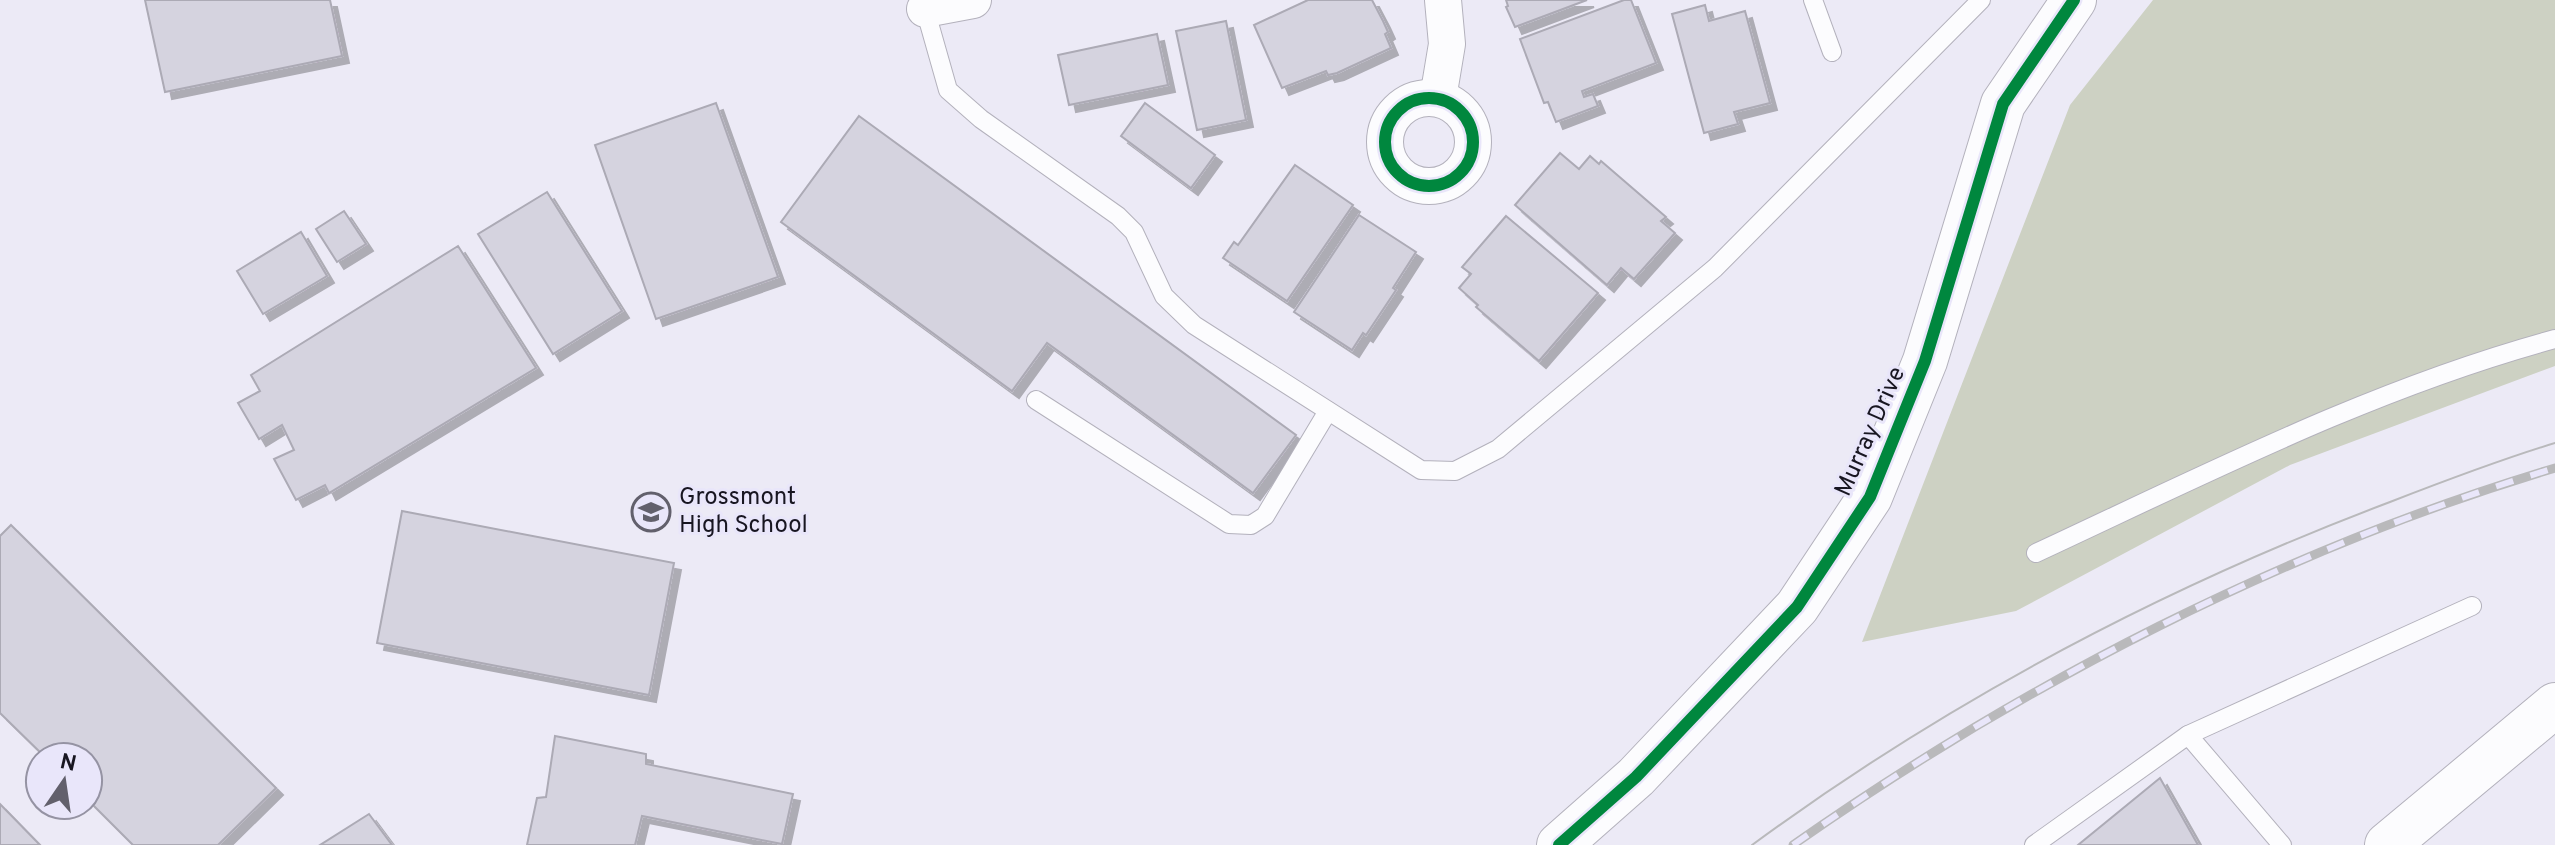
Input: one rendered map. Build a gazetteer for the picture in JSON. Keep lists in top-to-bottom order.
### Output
{
  "streets": {
    "street": ["Murray Drive"]
  },
  "places": {
    "school or university": ["Grossmont High School"]
  },
  "north": "top"
}
